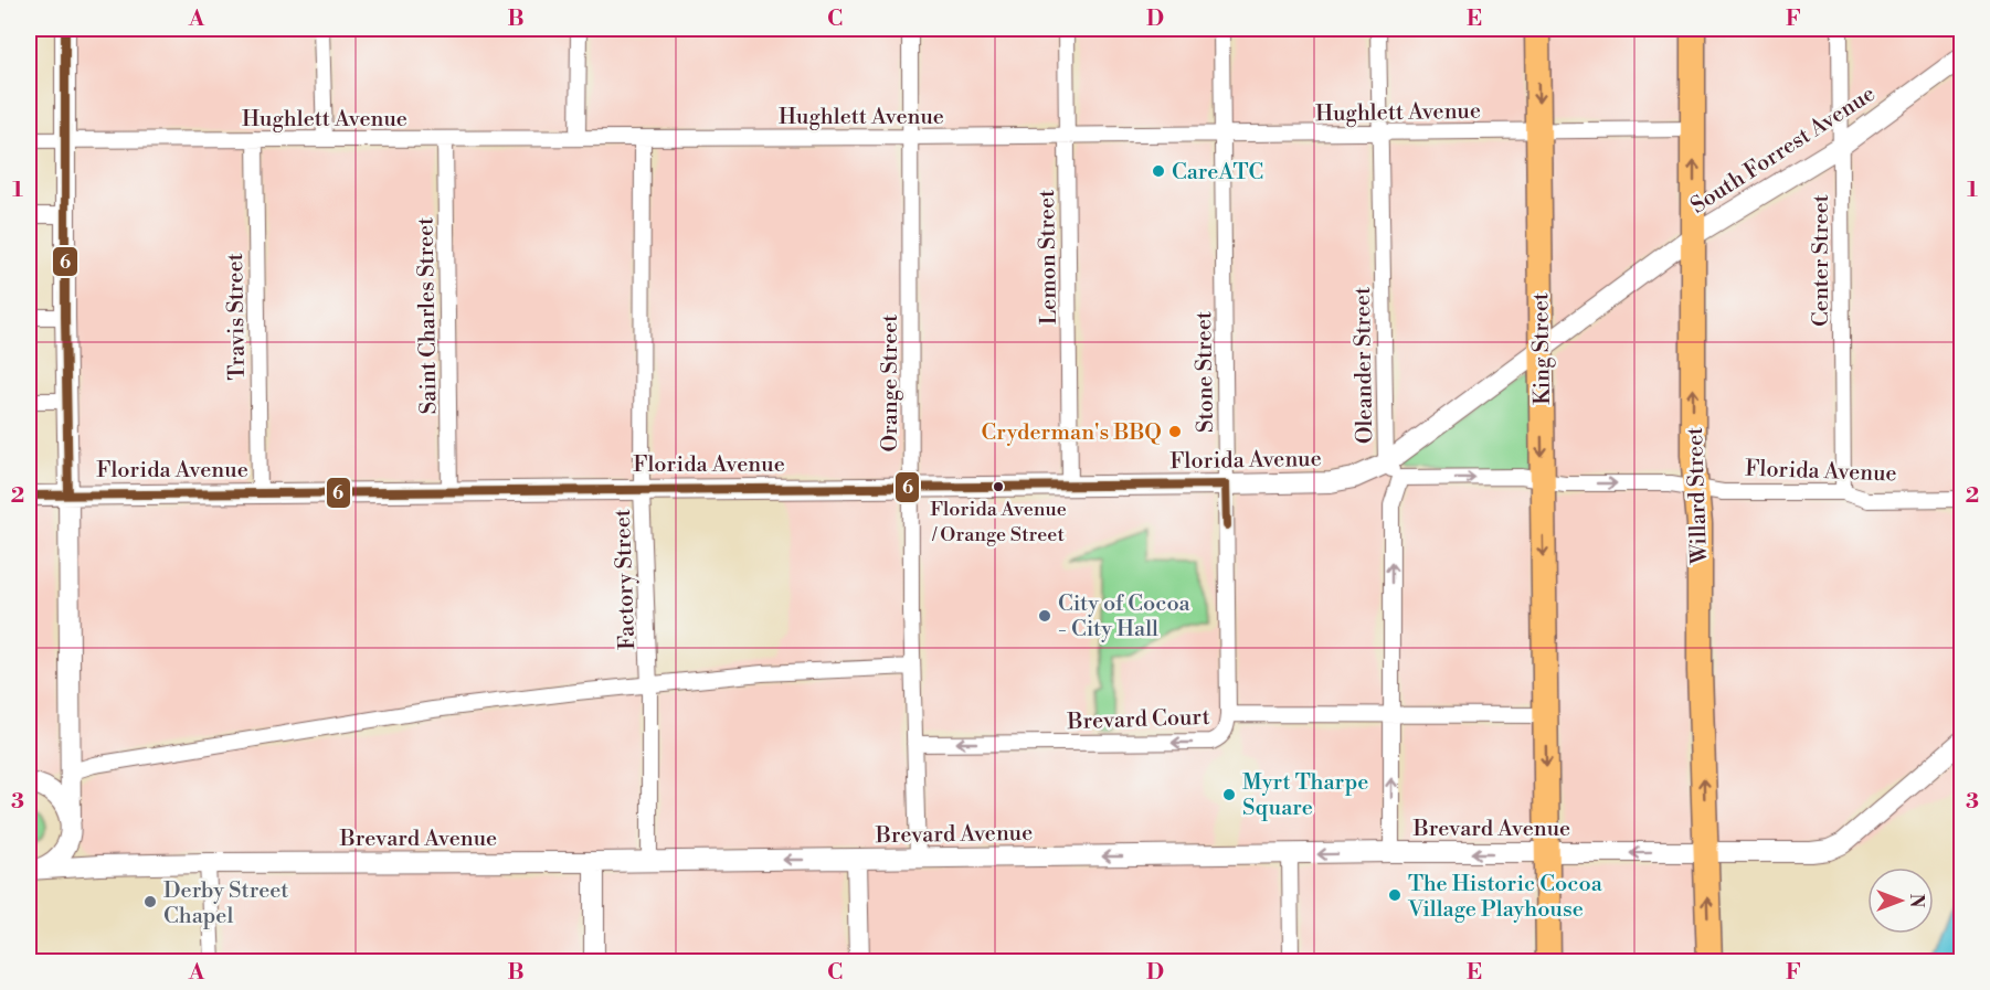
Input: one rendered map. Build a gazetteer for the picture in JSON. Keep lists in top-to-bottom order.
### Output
{
  "streets": {
    "main road": ["King Street", "Willard Street"],
    "street": [
      "Hughlett Avenue",
      "South Forrest Avenue",
      "Lemon Street",
      "Center Street",
      "Saint Charles Street",
      "Travis Street",
      "Oleander Street",
      "Stone Street",
      "Orange Street",
      "Florida Avenue",
      "Factory Street",
      "Brevard Court",
      "Brevard Avenue"
    ]
  },
  "crossings": [
    ["Hughlett Avenue", "Lemon Street"],
    ["Hughlett Avenue", "Saint Charles Street"],
    ["Hughlett Avenue", "Travis Street"],
    ["Hughlett Avenue", "King Street"],
    ["Hughlett Avenue", "Oleander Street"],
    ["Hughlett Avenue", "Stone Street"],
    ["Hughlett Avenue", "Orange Street"],
    ["Hughlett Avenue", "Willard Street"],
    ["Hughlett Avenue", "Factory Street"],
    ["South Forrest Avenue", "Center Street"],
    ["South Forrest Avenue", "King Street"],
    ["South Forrest Avenue", "Florida Avenue"],
    ["South Forrest Avenue", "Willard Street"],
    ["Lemon Street", "Florida Avenue"],
    ["Center Street", "Florida Avenue"],
    ["Saint Charles Street", "Florida Avenue"],
    ["Travis Street", "Florida Avenue"],
    ["King Street", "Florida Avenue"],
    ["King Street", "Brevard Court"],
    ["King Street", "Brevard Avenue"],
    ["Oleander Street", "Florida Avenue"],
    ["Stone Street", "Florida Avenue"],
    ["Stone Street", "Brevard Court"],
    ["Orange Street", "Florida Avenue"],
    ["Orange Street", "Brevard Court"],
    ["Orange Street", "Brevard Avenue"],
    ["Florida Avenue", "Willard Street"],
    ["Florida Avenue", "Factory Street"],
    ["Willard Street", "Brevard Avenue"],
    ["Factory Street", "Brevard Avenue"]
  ],
  "one_way": [
    "King Street",
    "Willard Street",
    "Brevard Court",
    "Brevard Avenue"
  ],
  "places": [
    "CareATC",
    "Cryderman's BBQ",
    "Florida Avenue / Orange Street",
    "City of Cocoa - City Hall",
    "Myrt Tharpe Square",
    "The Historic Cocoa Village Playhouse",
    "Derby Street Chapel"
  ],
  "lines": ["transit line 6"],
  "north": "right",
  "grid": {
    "columns": [
      "A",
      "B",
      "C",
      "D",
      "E",
      "F"
    ],
    "rows": ["1", "2", "3"]
  }
}
